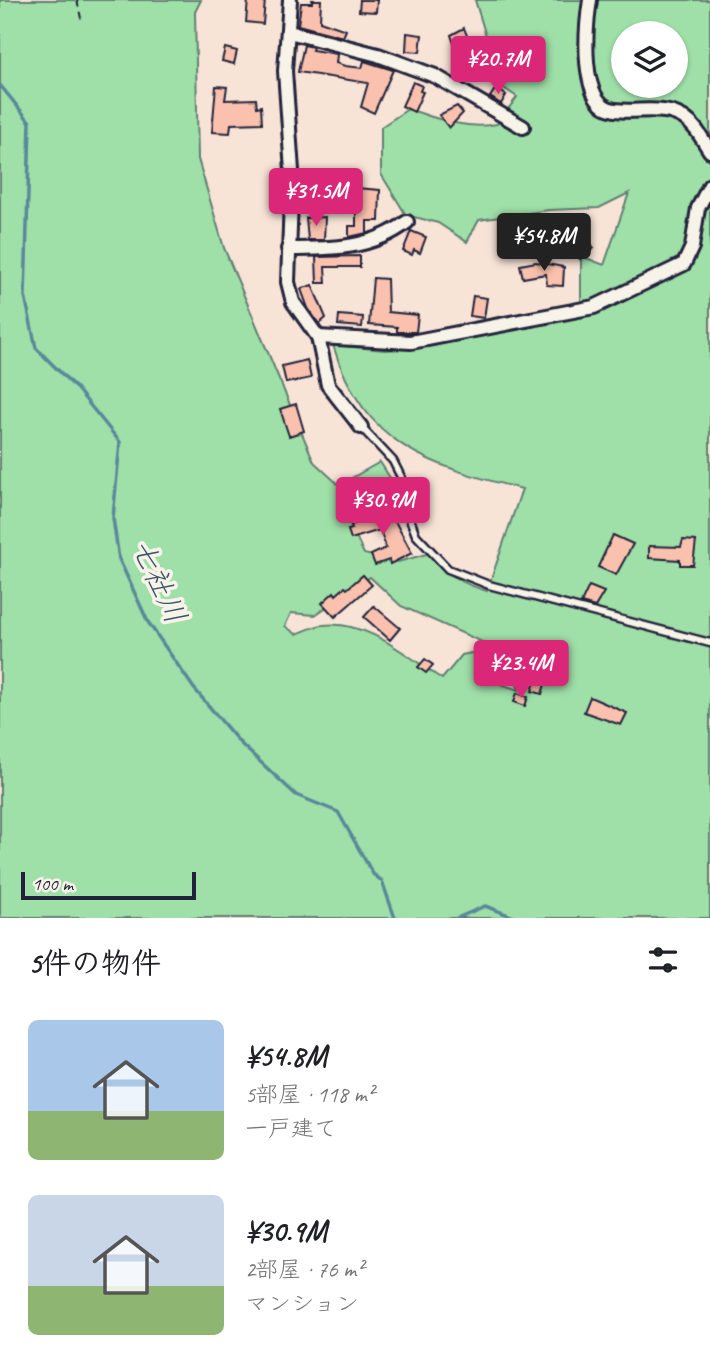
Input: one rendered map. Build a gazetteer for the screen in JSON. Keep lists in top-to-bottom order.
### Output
{
  "water": ["七社川"],
  "scale_bar": "100 m",
  "page": {
    "price": [
      "¥20.7M",
      "¥31.5M",
      "¥54.8M",
      "¥30.9M",
      "¥23.4M"
    ],
    "scale": "100 m",
    "heading": "5件の物件",
    "list": [
      {
        "name": "¥54.8M",
        "note": "5部屋 · 118 m² · 一戸建て"
      },
      {
        "name": "¥30.9M",
        "note": "2部屋 · 76 m² · マンション"
      }
    ]
  }
}
